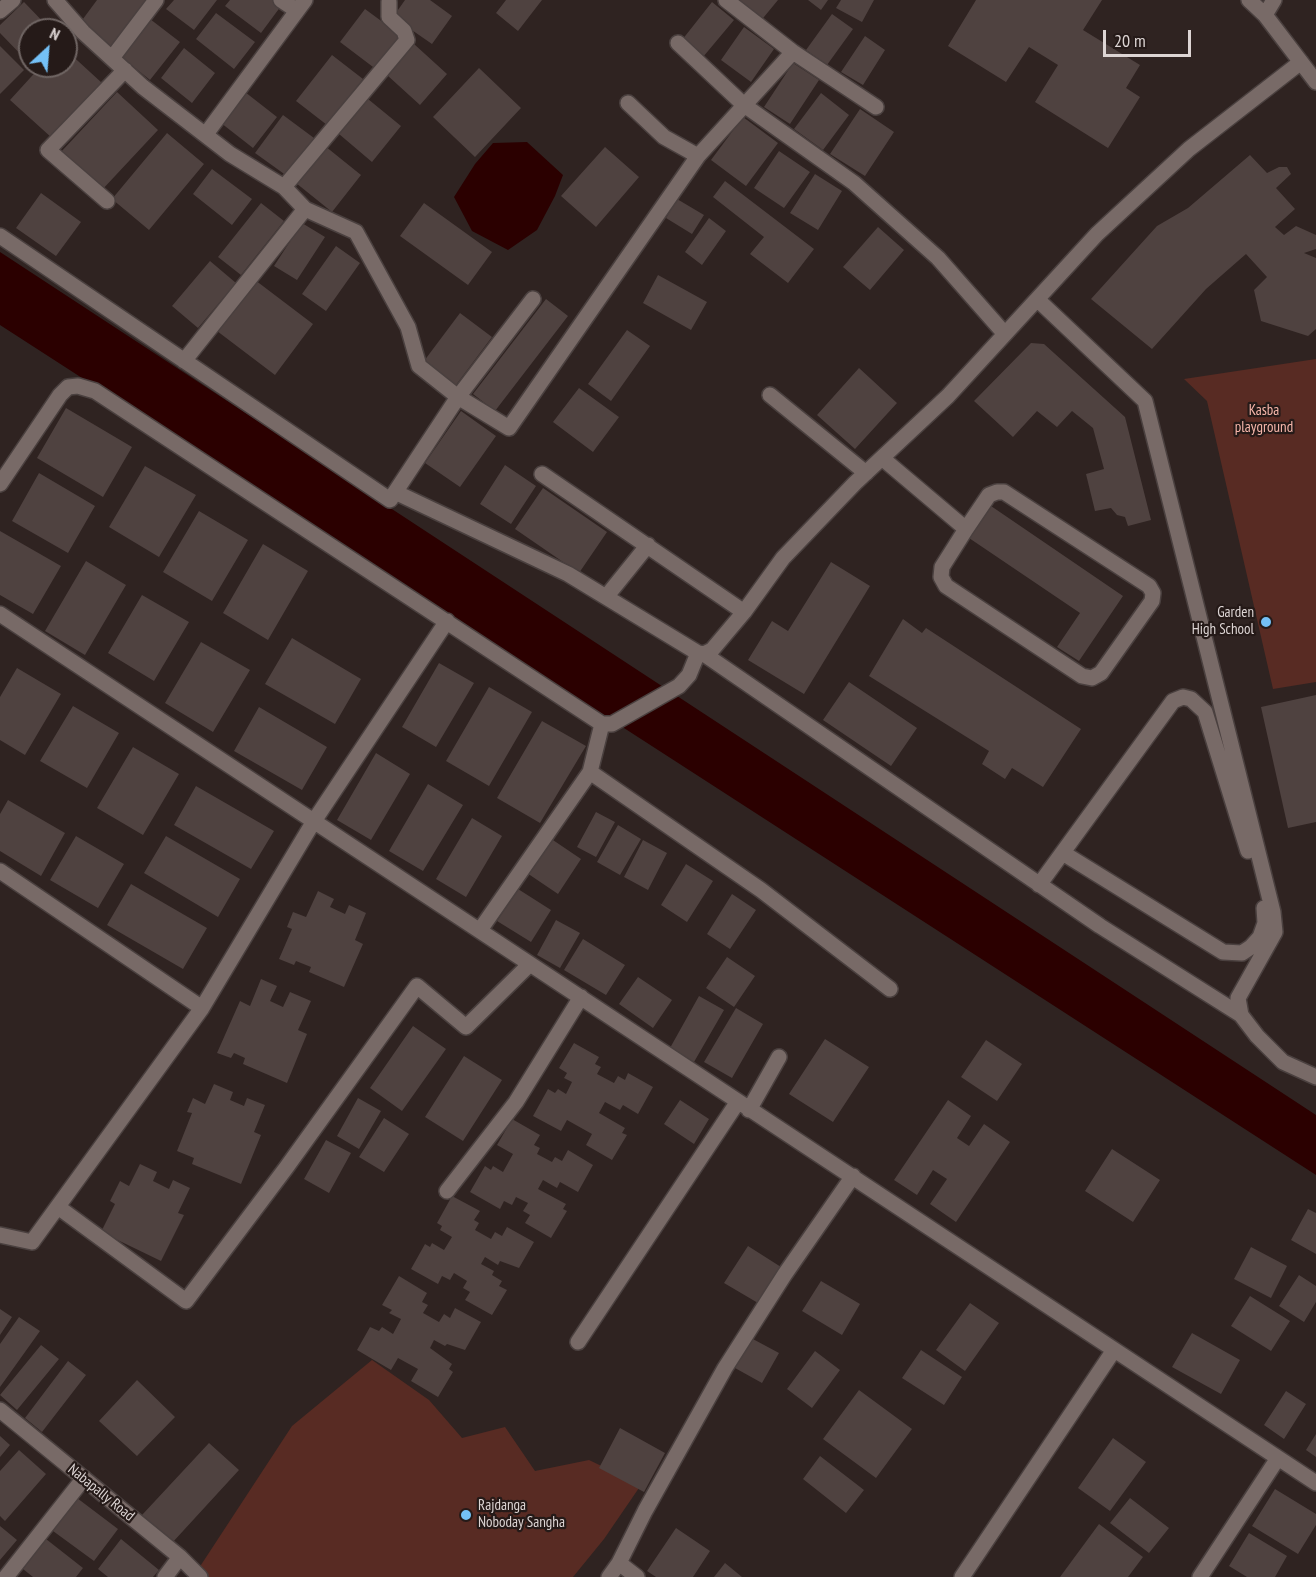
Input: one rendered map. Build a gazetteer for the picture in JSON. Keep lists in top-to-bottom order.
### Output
{
  "streets": {
    "street": ["Nabapally Road"]
  },
  "parks": ["Kasba playground"],
  "places": ["Garden High School", "Rajdanga Noboday Sangha"],
  "scale_bar": "20 m",
  "north": "top right"
}
